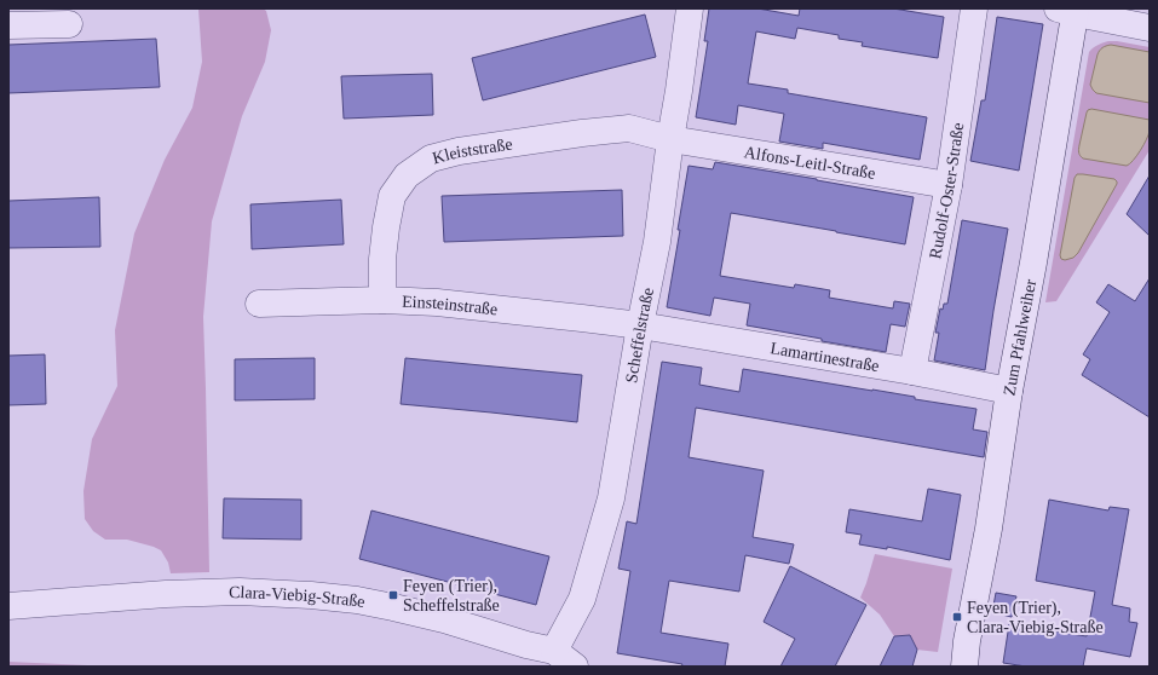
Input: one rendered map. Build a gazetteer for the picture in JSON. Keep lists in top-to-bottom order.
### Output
{
  "streets": {
    "street": [
      "Kleiststraße",
      "Alfons-Leitl-Straße",
      "Rudolf-Oster-Straße",
      "Einsteinstraße",
      "Scheffelstraße",
      "Zum Pfahlweiher",
      "Lamartinestraße",
      "Clara-Viebig-Straße"
    ]
  },
  "crossings": [
    ["Kleiststraße", "Alfons-Leitl-Straße"],
    ["Kleiststraße", "Einsteinstraße"],
    ["Kleiststraße", "Scheffelstraße"],
    ["Alfons-Leitl-Straße", "Rudolf-Oster-Straße"],
    ["Alfons-Leitl-Straße", "Scheffelstraße"],
    ["Rudolf-Oster-Straße", "Lamartinestraße"],
    ["Einsteinstraße", "Scheffelstraße"],
    ["Einsteinstraße", "Lamartinestraße"],
    ["Scheffelstraße", "Lamartinestraße"],
    ["Scheffelstraße", "Clara-Viebig-Straße"],
    ["Zum Pfahlweiher", "Lamartinestraße"]
  ],
  "places": {
    "transit": ["Feyen (Trier), Scheffelstraße", "Feyen (Trier), Clara-Viebig-Straße"]
  }
}
